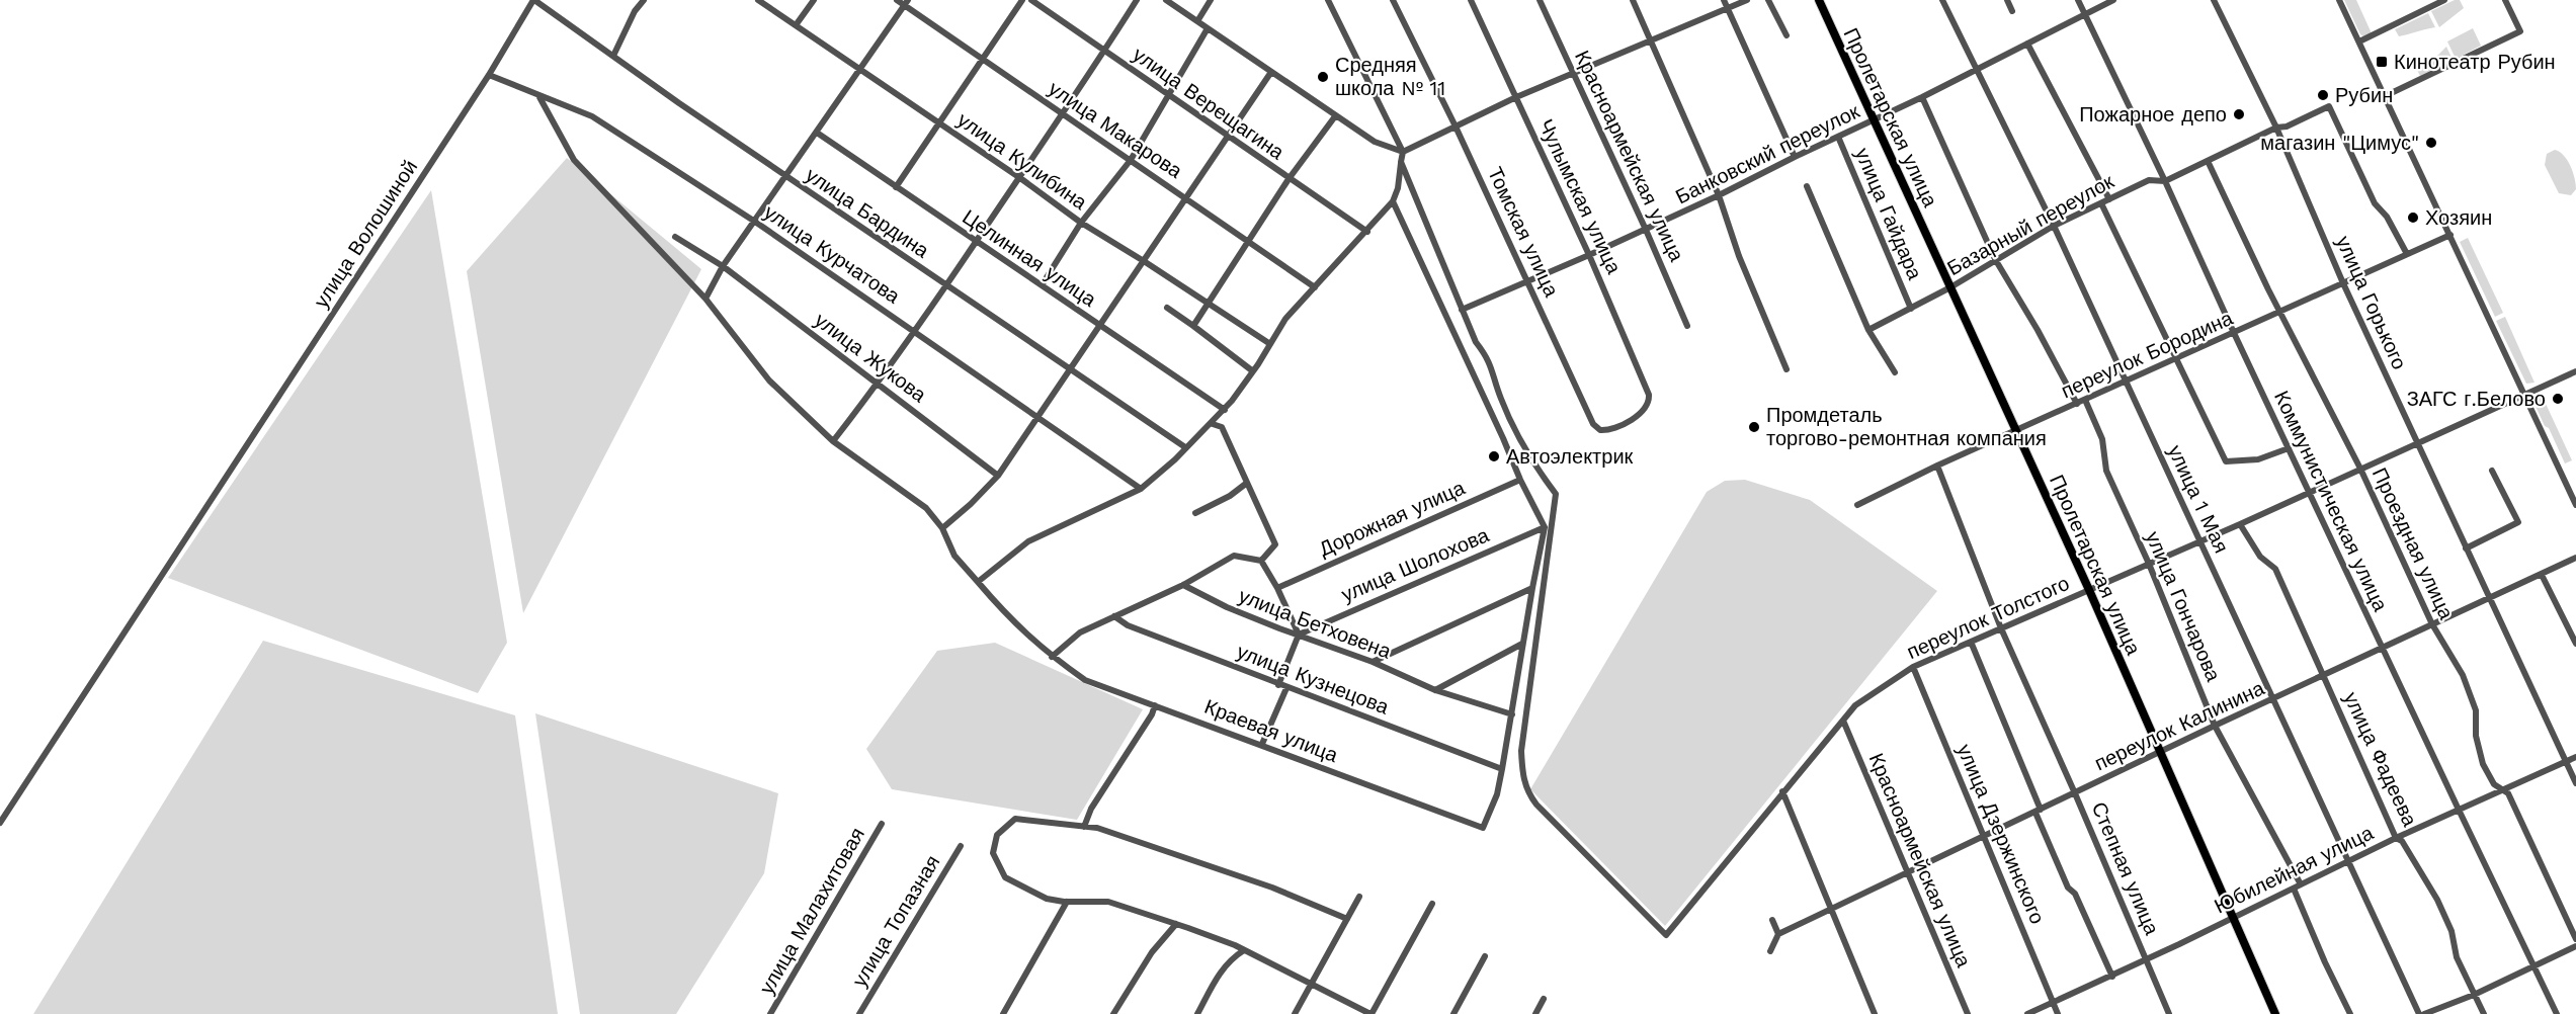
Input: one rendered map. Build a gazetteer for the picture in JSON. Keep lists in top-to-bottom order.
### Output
{
  "streets": {
    "main road": ["Пролетарская улица"],
    "street": [
      "улица Верещагина",
      "улица Макарова",
      "Банковский переулок",
      "Красноармейская улица",
      "улица Кулибина",
      "Чулымская улица",
      "улица Бардина",
      "улица Гайдара",
      "Базарный переулок",
      "Томская улица",
      "улица Волошиной",
      "улица Курчатова",
      "Целинная улица",
      "улица Горького",
      "переулок Бородина",
      "улица Жукова",
      "улица 1 Мая",
      "Коммунистическая улица",
      "Дорожная улица",
      "Проездная улица",
      "улица Шолохова",
      "улица Гончарова",
      "переулок Толстого",
      "улица Бетховена",
      "улица Кузнецова",
      "переулок Калинина",
      "Краевая улица",
      "улица Фадеева",
      "улица Дзержинского",
      "Степная улица",
      "Юбилейная улица",
      "улица Малахитовая",
      "улица Топазная"
    ]
  },
  "crossings": [
    ["Пролетарская улица", "Банковский переулок"],
    ["Пролетарская улица", "Базарный переулок"],
    ["Пролетарская улица", "переулок Бородина"],
    ["Пролетарская улица", "переулок Толстого"],
    ["Пролетарская улица", "переулок Калинина"],
    ["Пролетарская улица", "Юбилейная улица"],
    ["Банковский переулок", "Красноармейская улица"],
    ["Банковский переулок", "Чулымская улица"],
    ["Банковский переулок", "улица Гайдара"],
    ["Банковский переулок", "Томская улица"],
    ["Банковский переулок", "улица 1 Мая"],
    ["Банковский переулок", "Коммунистическая улица"],
    ["Банковский переулок", "переулок Толстого"],
    ["Красноармейская улица", "переулок Толстого"],
    ["Красноармейская улица", "переулок Калинина"],
    ["Чулымская улица", "Томская улица"],
    ["улица Бардина", "улица Волошиной"],
    ["улица Гайдара", "Базарный переулок"],
    ["Базарный переулок", "улица Горького"],
    ["Базарный переулок", "переулок Бородина"],
    ["Базарный переулок", "улица 1 Мая"],
    ["Базарный переулок", "Коммунистическая улица"],
    ["Базарный переулок", "Проездная улица"],
    ["улица Волошиной", "улица Курчатова"],
    ["улица Курчатова", "Краевая улица"],
    ["улица Горького", "переулок Бородина"],
    ["улица Горького", "переулок Толстого"],
    ["улица Горького", "переулок Калинина"],
    ["улица Горького", "Юбилейная улица"],
    ["переулок Бородина", "улица 1 Мая"],
    ["переулок Бородина", "Коммунистическая улица"],
    ["переулок Бородина", "Проездная улица"],
    ["переулок Бородина", "улица Гончарова"],
    ["переулок Бородина", "Степная улица"],
    ["улица 1 Мая", "переулок Толстого"],
    ["улица 1 Мая", "переулок Калинина"],
    ["улица 1 Мая", "Юбилейная улица"],
    ["Коммунистическая улица", "переулок Толстого"],
    ["Коммунистическая улица", "переулок Калинина"],
    ["Коммунистическая улица", "Юбилейная улица"],
    ["Проездная улица", "переулок Толстого"],
    ["Проездная улица", "переулок Калинина"],
    ["Проездная улица", "Юбилейная улица"],
    ["улица Шолохова", "улица Бетховена"],
    ["улица Гончарова", "переулок Толстого"],
    ["улица Гончарова", "переулок Калинина"],
    ["улица Гончарова", "Юбилейная улица"],
    ["переулок Толстого", "улица Фадеева"],
    ["переулок Толстого", "улица Дзержинского"],
    ["переулок Толстого", "Степная улица"],
    ["улица Кузнецова", "Краевая улица"],
    ["переулок Калинина", "улица Фадеева"],
    ["переулок Калинина", "улица Дзержинского"],
    ["переулок Калинина", "Степная улица"],
    ["улица Фадеева", "Юбилейная улица"],
    ["улица Дзержинского", "Юбилейная улица"],
    ["Степная улица", "Юбилейная улица"]
  ],
  "places": {
    "transit": ["Кинотеатр Рубин"],
    "other": [
      "Средняя школа № 11",
      "Рубин",
      "Пожарное депо",
      "магазин \"Цимус\"",
      "Хозяин",
      "ЗАГС г.Белово",
      "Промдеталь торгово-ремонтная компания",
      "Автоэлектрик"
    ]
  }
}
